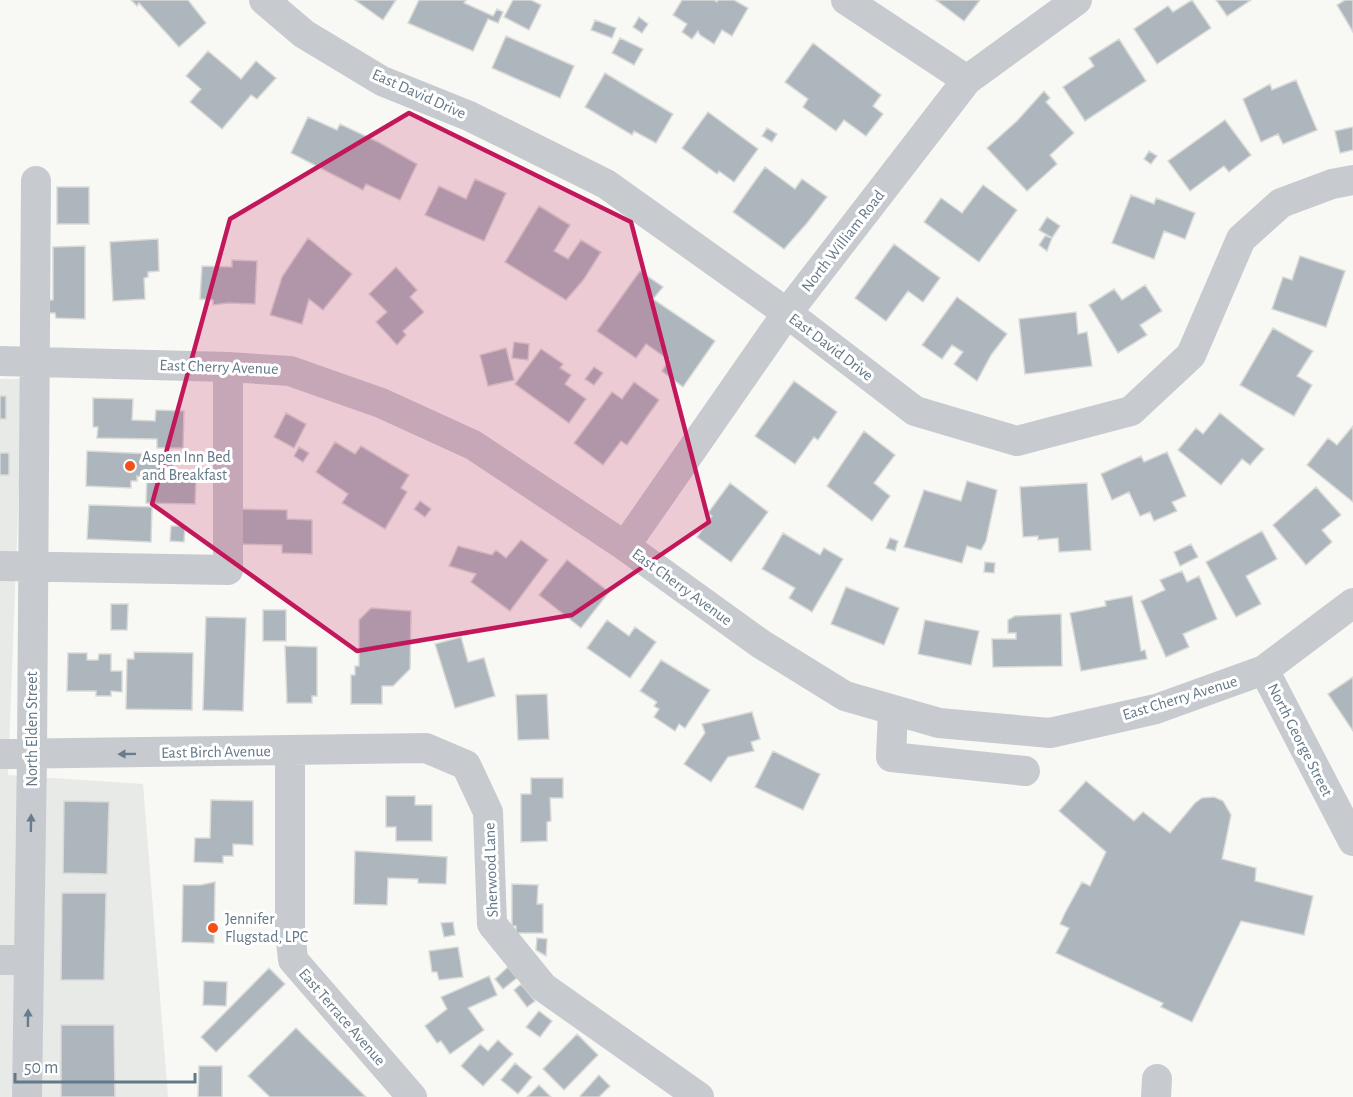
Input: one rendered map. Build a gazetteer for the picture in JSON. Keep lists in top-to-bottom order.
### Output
{
  "streets": {
    "street": [
      "East David Drive",
      "North William Road",
      "East Cherry Avenue",
      "North Elden Street",
      "North George Street",
      "East Birch Avenue",
      "Sherwood Lane",
      "East Terrace Avenue"
    ]
  },
  "crossings": [
    ["East David Drive", "North William Road"],
    ["North William Road", "East Cherry Avenue"],
    ["East Cherry Avenue", "North Elden Street"],
    ["East Cherry Avenue", "North George Street"],
    ["North Elden Street", "East Birch Avenue"],
    ["East Birch Avenue", "Sherwood Lane"],
    ["East Birch Avenue", "East Terrace Avenue"]
  ],
  "one_way": ["North Elden Street", "East Birch Avenue"],
  "places": ["Aspen Inn Bed and Breakfast", "Jennifer Flugstad, LPC"],
  "scale_bar": "50 m"
}
